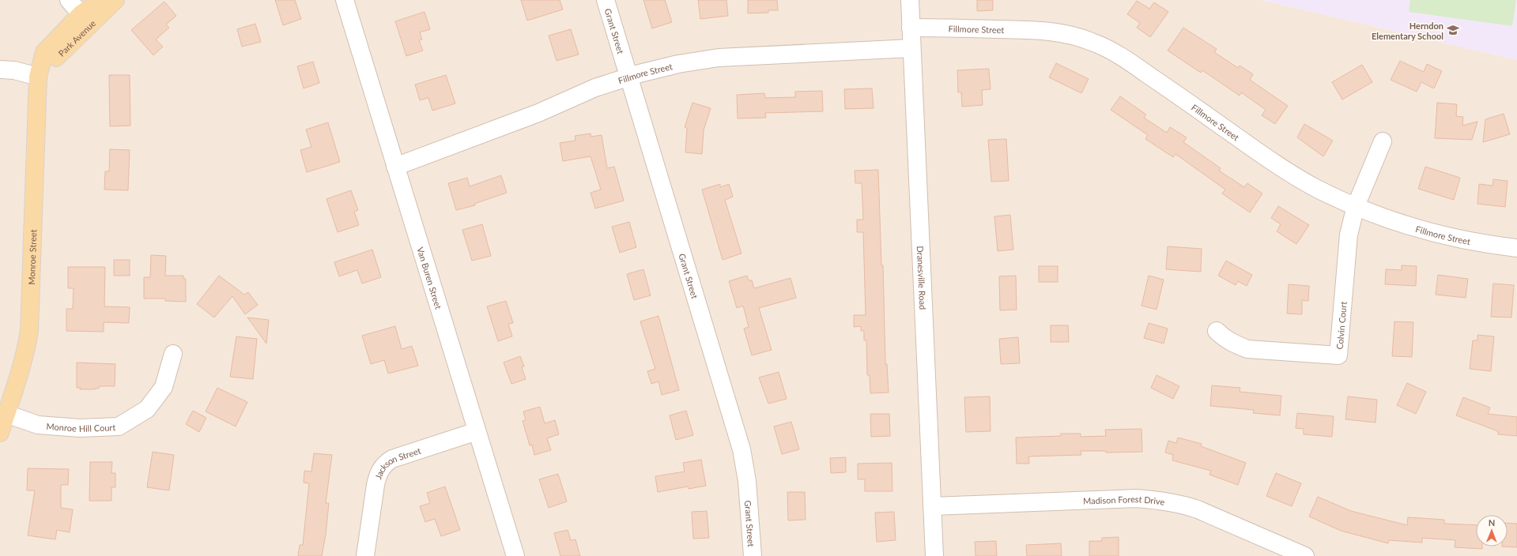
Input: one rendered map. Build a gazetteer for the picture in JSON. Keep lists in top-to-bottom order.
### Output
{
  "streets": {
    "main road": ["Park Avenue", "Monroe Street"],
    "street": [
      "Fillmore Street",
      "Grant Street",
      "Van Buren Street",
      "Dranesville Road",
      "Colvin Court",
      "Monroe Hill Court",
      "Jackson Street",
      "Madison Forest Drive"
    ]
  },
  "crossings": [
    ["Fillmore Street", "Grant Street"],
    ["Fillmore Street", "Van Buren Street"],
    ["Fillmore Street", "Dranesville Road"],
    ["Fillmore Street", "Colvin Court"],
    ["Park Avenue", "Monroe Street"],
    ["Monroe Street", "Monroe Hill Court"],
    ["Van Buren Street", "Jackson Street"],
    ["Dranesville Road", "Madison Forest Drive"]
  ],
  "places": {
    "school or university": ["Herndon Elementary School"]
  },
  "north": "top"
}
